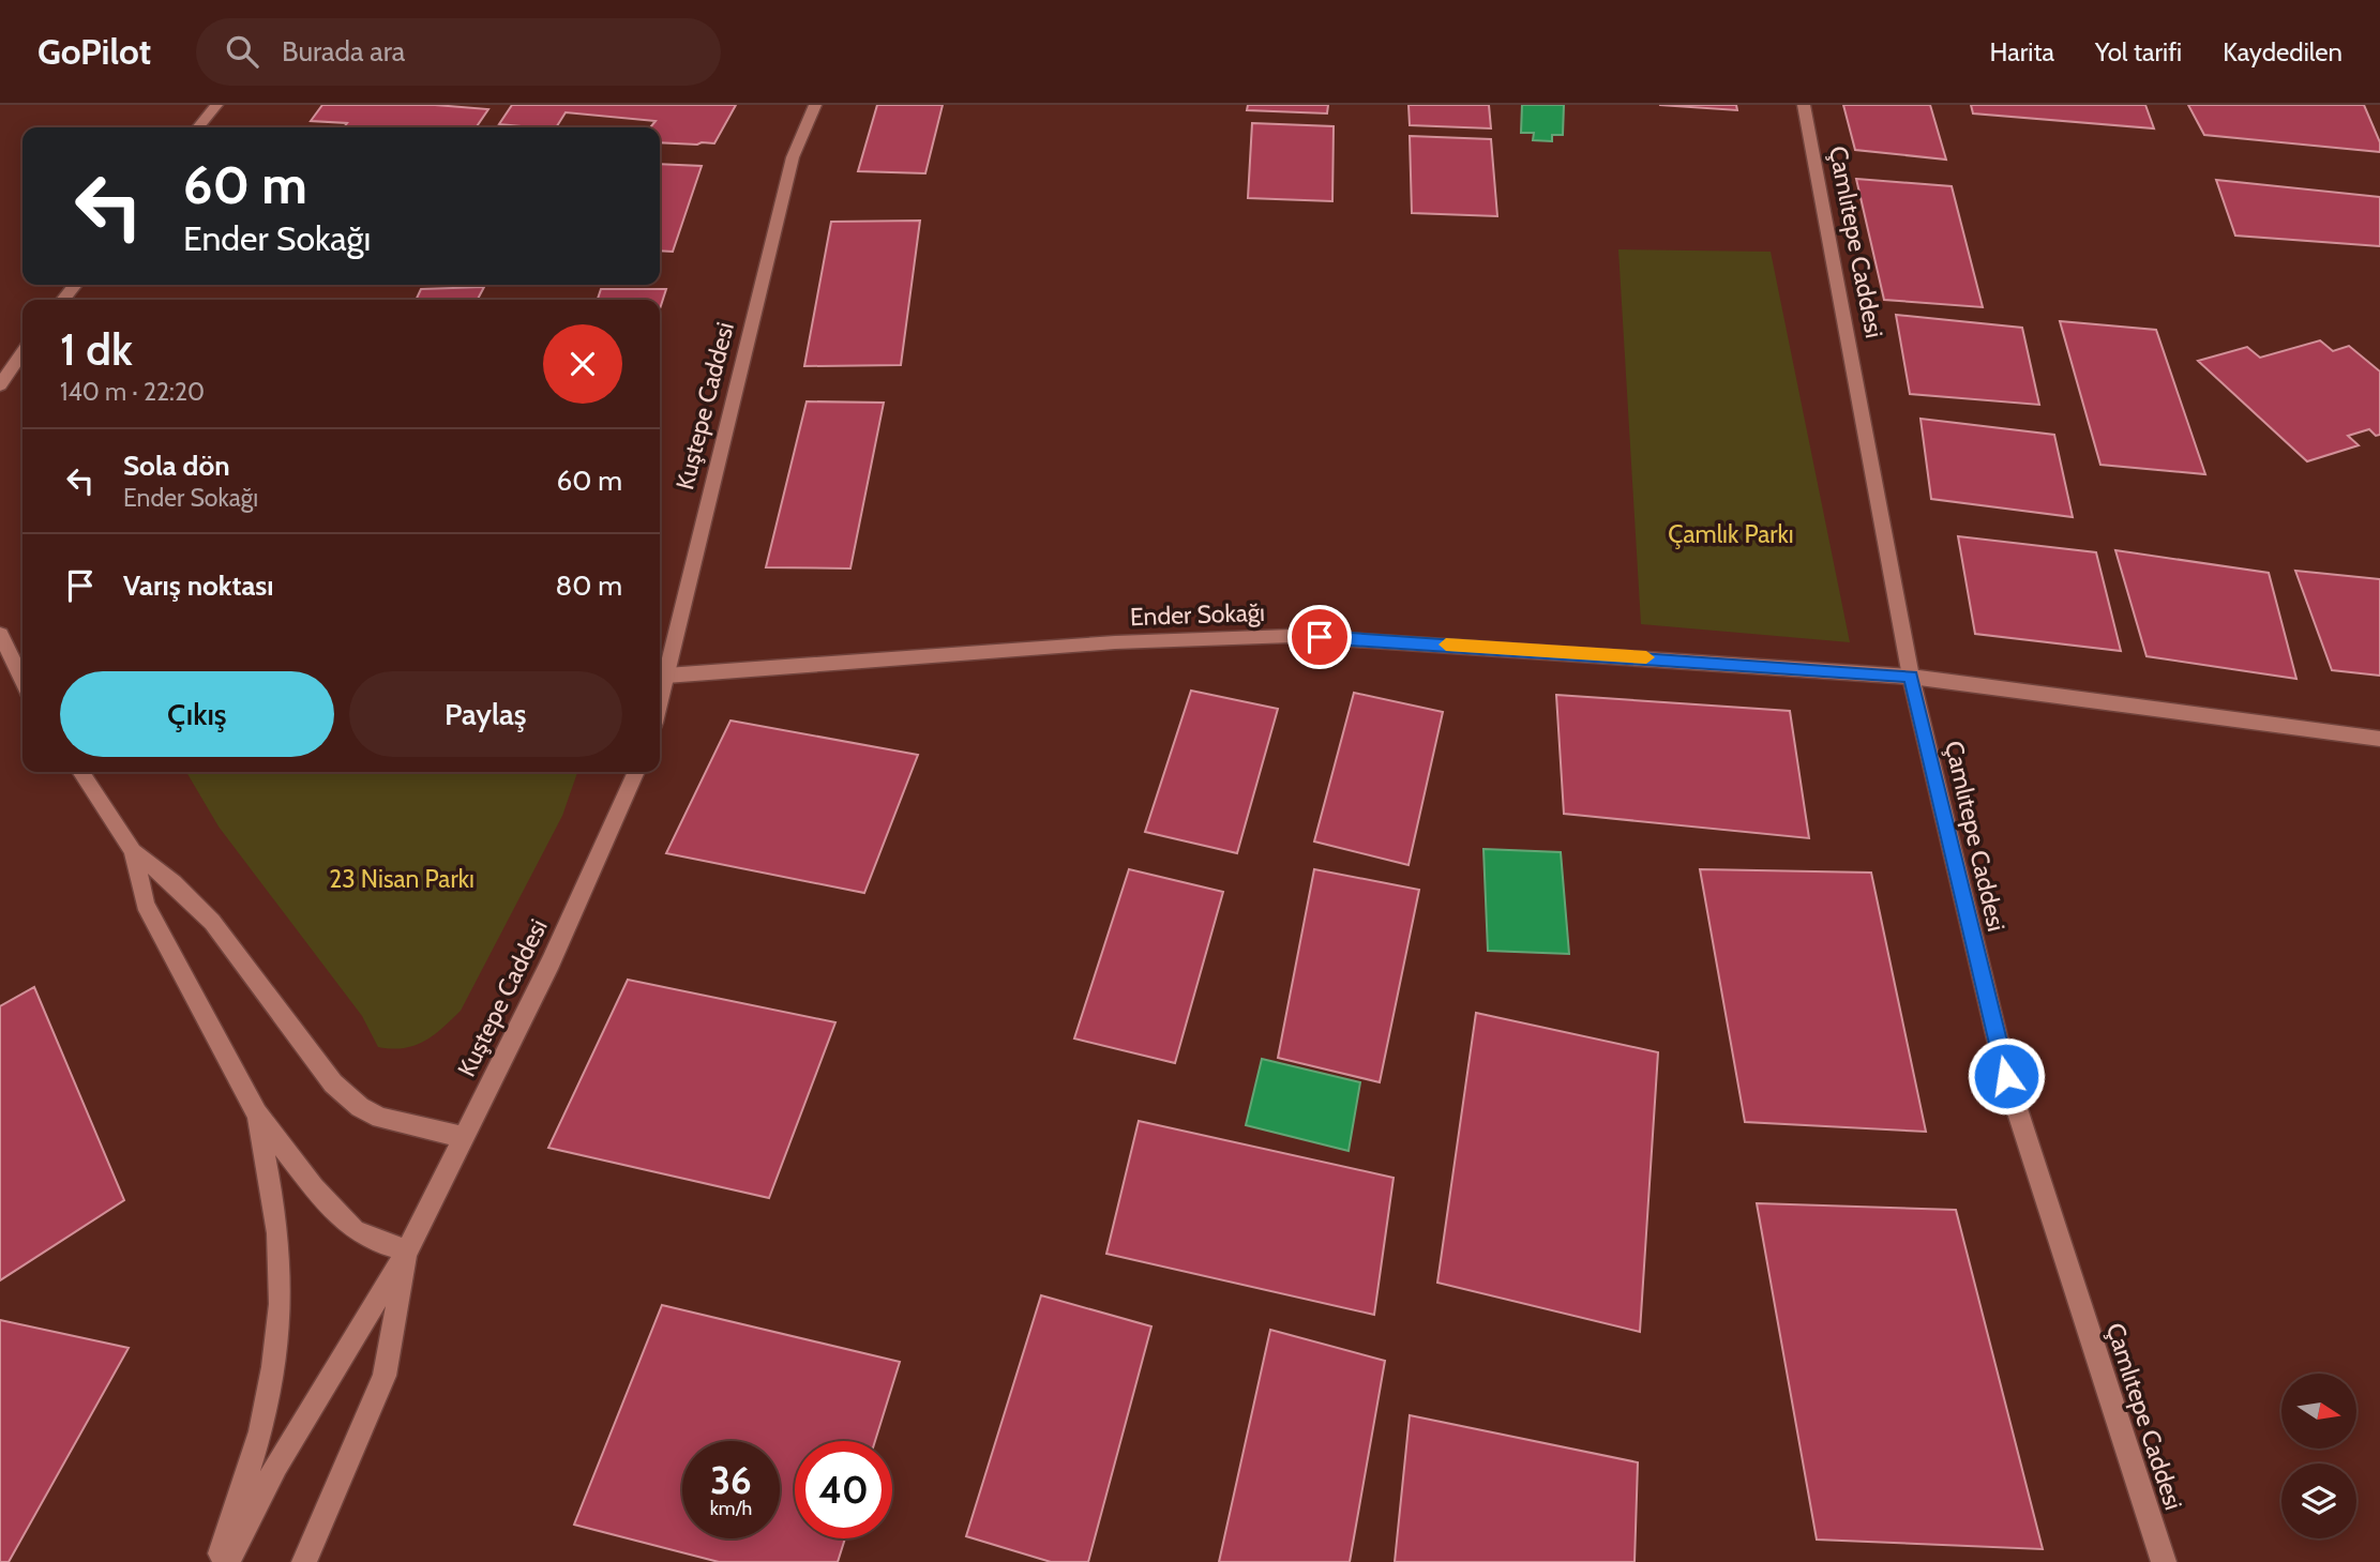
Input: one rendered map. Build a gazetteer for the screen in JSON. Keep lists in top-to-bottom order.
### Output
{
  "streets": {
    "street": ["Çamlıtepe Caddesi", "Kuştepe Caddesi", "Ender Sokağı"]
  },
  "crossings": [
    ["Çamlıtepe Caddesi", "Ender Sokağı"],
    ["Kuştepe Caddesi", "Ender Sokağı"]
  ],
  "parks": ["Çamlık Parkı", "23 Nisan Parkı"],
  "north": "right",
  "page": {
    "header": "GoPilot",
    "search": "Burada ara",
    "nav": ["Harita", "Yol tarifi", "Kaydedilen"],
    "turn": ["60 m", "Ender Sokağı"],
    "heading": ["1 dk", "140 m · 22:20"],
    "list": [
      {
        "name": "Sola dön",
        "note": "Ender Sokağı",
        "value": "60 m"
      },
      {
        "name": "Varış noktası",
        "value": "80 m"
      }
    ],
    "buttons": ["Çıkış", "Paylaş"],
    "speed": "36 km/h",
    "limit": "40"
  }
}
